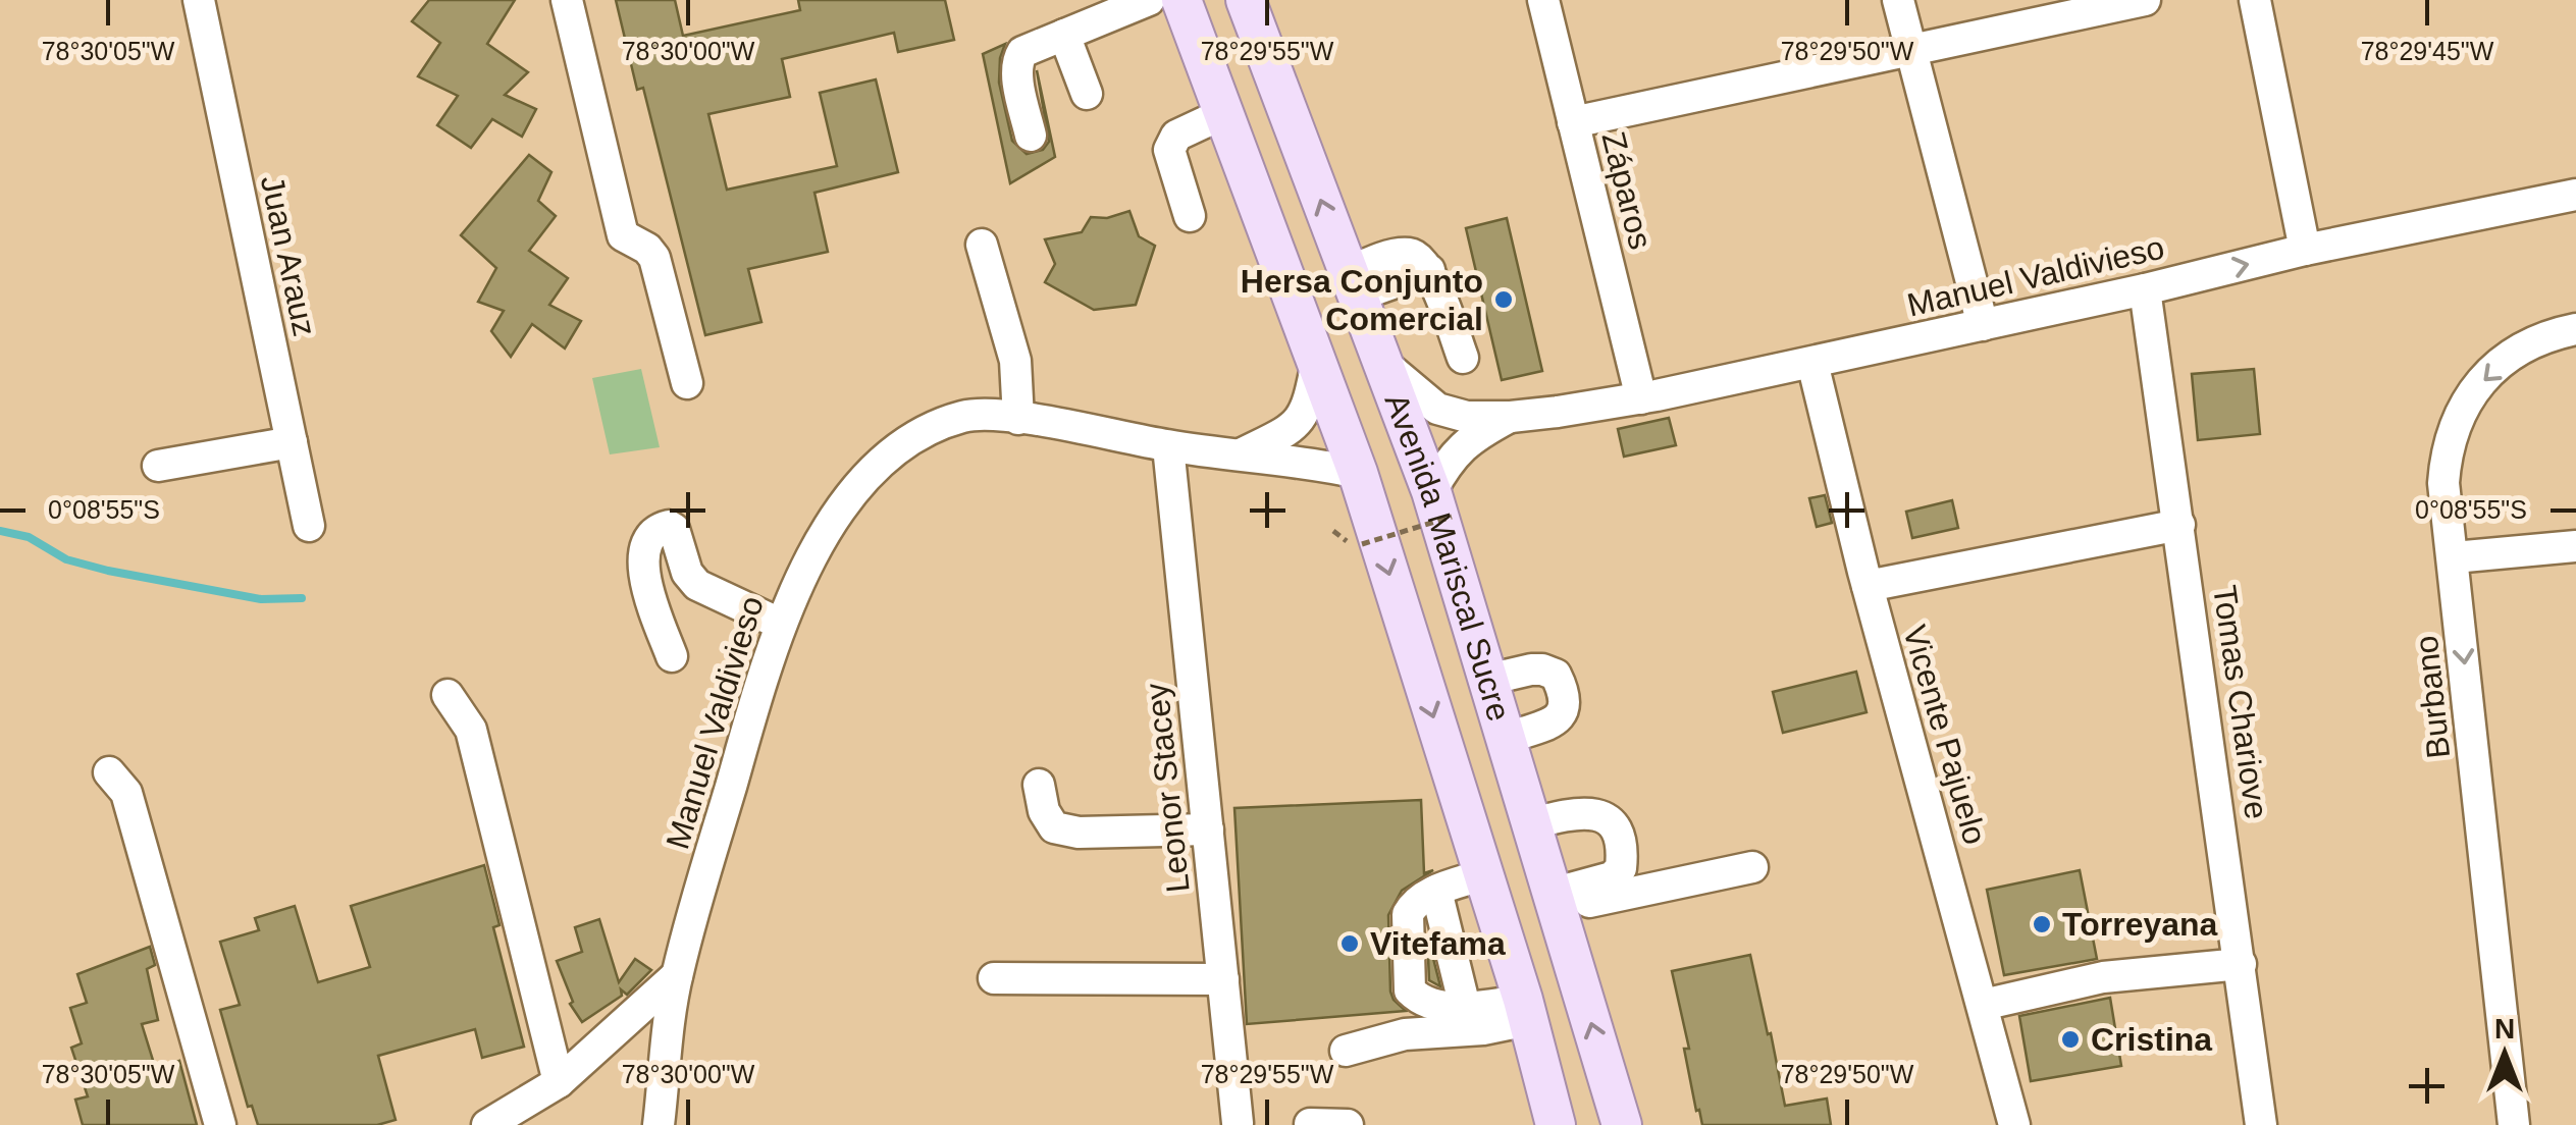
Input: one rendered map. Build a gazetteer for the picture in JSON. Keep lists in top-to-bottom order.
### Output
{
  "streets": {
    "main road": ["Avenida Mariscal Sucre"],
    "street": [
      "Záparos",
      "Juan Arauz",
      "Manuel Valdivieso",
      "Burbano",
      "Tomas Chariove",
      "Vicente Pajuelo",
      "Leonor Stacey"
    ]
  },
  "crossings": [
    ["Záparos", "Manuel Valdivieso"],
    ["Manuel Valdivieso", "Avenida Mariscal Sucre"],
    ["Manuel Valdivieso", "Tomas Chariove"],
    ["Manuel Valdivieso", "Vicente Pajuelo"],
    ["Manuel Valdivieso", "Leonor Stacey"]
  ],
  "one_way": ["Burbano"],
  "places": [
    "Hersa Conjunto Comercial",
    "Torreyana",
    "Vitefama",
    "Cristina"
  ],
  "north": "top",
  "coordinates": [
    "78°30'05\"W",
    "78°30'00\"W",
    "78°29'55\"W",
    "78°29'50\"W",
    "78°29'45\"W",
    "0°08'55\"S"
  ]
}
